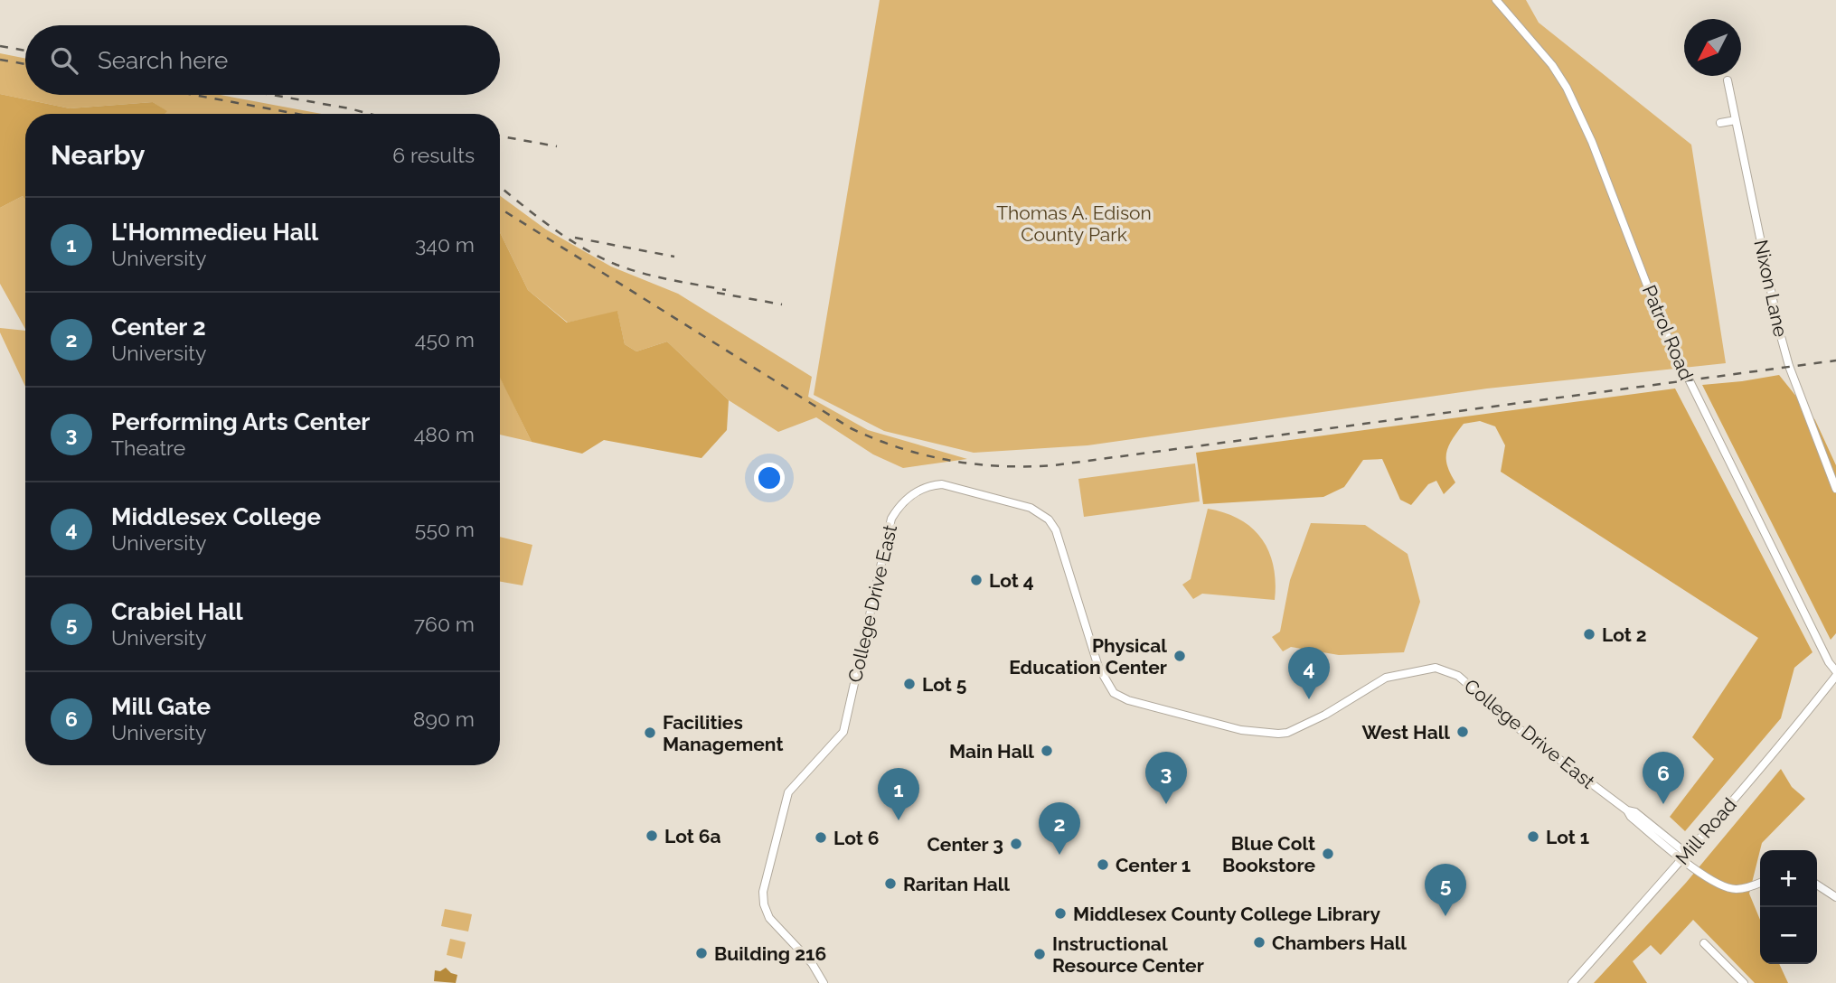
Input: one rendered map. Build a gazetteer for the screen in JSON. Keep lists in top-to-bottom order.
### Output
{
  "streets": {
    "street": [
      "Nixon Lane",
      "Patrol Road",
      "College Drive East",
      "Mill Road"
    ]
  },
  "crossings": [
    ["Patrol Road", "Mill Road"],
    ["College Drive East", "Mill Road"]
  ],
  "parks": ["Thomas A. Edison County Park"],
  "places": [
    "Lot 4",
    "Lot 2",
    "Physical Education Center",
    "Lot 5",
    "West Hall",
    "Facilities Management",
    "Main Hall",
    "Lot 6a",
    "Lot 1",
    "Lot 6",
    "Center 3",
    "Blue Colt Bookstore",
    "Center 1",
    "Raritan Hall",
    "Middlesex County College Library",
    "Chambers Hall",
    "Building 216",
    "Instructional Resource Center"
  ],
  "north": "bottom left",
  "page": {
    "search": "Search here",
    "heading": ["Nearby", "6 results"],
    "list": [
      {
        "mark": "1",
        "name": "L'Hommedieu Hall",
        "note": "University",
        "value": "340 m"
      },
      {
        "mark": "2",
        "name": "Center 2",
        "note": "University",
        "value": "450 m"
      },
      {
        "mark": "3",
        "name": "Performing Arts Center",
        "note": "Theatre",
        "value": "480 m"
      },
      {
        "mark": "4",
        "name": "Middlesex College",
        "note": "University",
        "value": "550 m"
      },
      {
        "mark": "5",
        "name": "Crabiel Hall",
        "note": "University",
        "value": "760 m"
      },
      {
        "mark": "6",
        "name": "Mill Gate",
        "note": "University",
        "value": "890 m"
      }
    ],
    "pins": [
      "4",
      "3",
      "6",
      "1",
      "2",
      "5"
    ],
    "map_buttons": ["+", "−"]
  }
}
